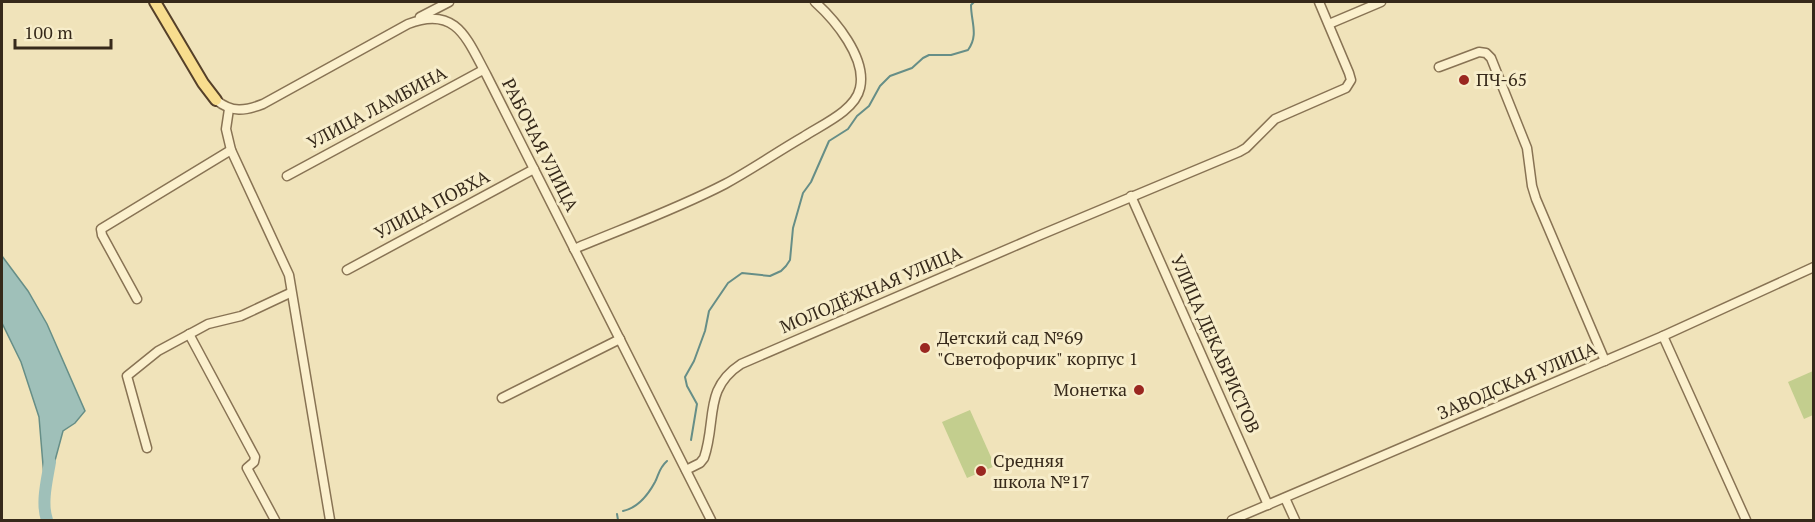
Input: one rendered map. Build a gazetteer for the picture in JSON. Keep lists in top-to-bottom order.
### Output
{
  "streets": {
    "street": [
      "УЛИЦА ЛАМБИНА",
      "РАБОЧАЯ УЛИЦА",
      "УЛИЦА ПОВХА",
      "МОЛОДЁЖНАЯ УЛИЦА",
      "УЛИЦА ДЕКАБРИСТОВ",
      "ЗАВОДСКАЯ УЛИЦА"
    ]
  },
  "crossings": [
    ["УЛИЦА ЛАМБИНА", "РАБОЧАЯ УЛИЦА"],
    ["РАБОЧАЯ УЛИЦА", "УЛИЦА ПОВХА"],
    ["РАБОЧАЯ УЛИЦА", "МОЛОДЁЖНАЯ УЛИЦА"],
    ["МОЛОДЁЖНАЯ УЛИЦА", "УЛИЦА ДЕКАБРИСТОВ"],
    ["УЛИЦА ДЕКАБРИСТОВ", "ЗАВОДСКАЯ УЛИЦА"]
  ],
  "places": [
    "ПЧ-65",
    "Детский сад №69 \"Светофорчик\" корпус 1",
    "Монетка",
    "Средняя школа №17"
  ],
  "scale_bar": "100 m"
}
